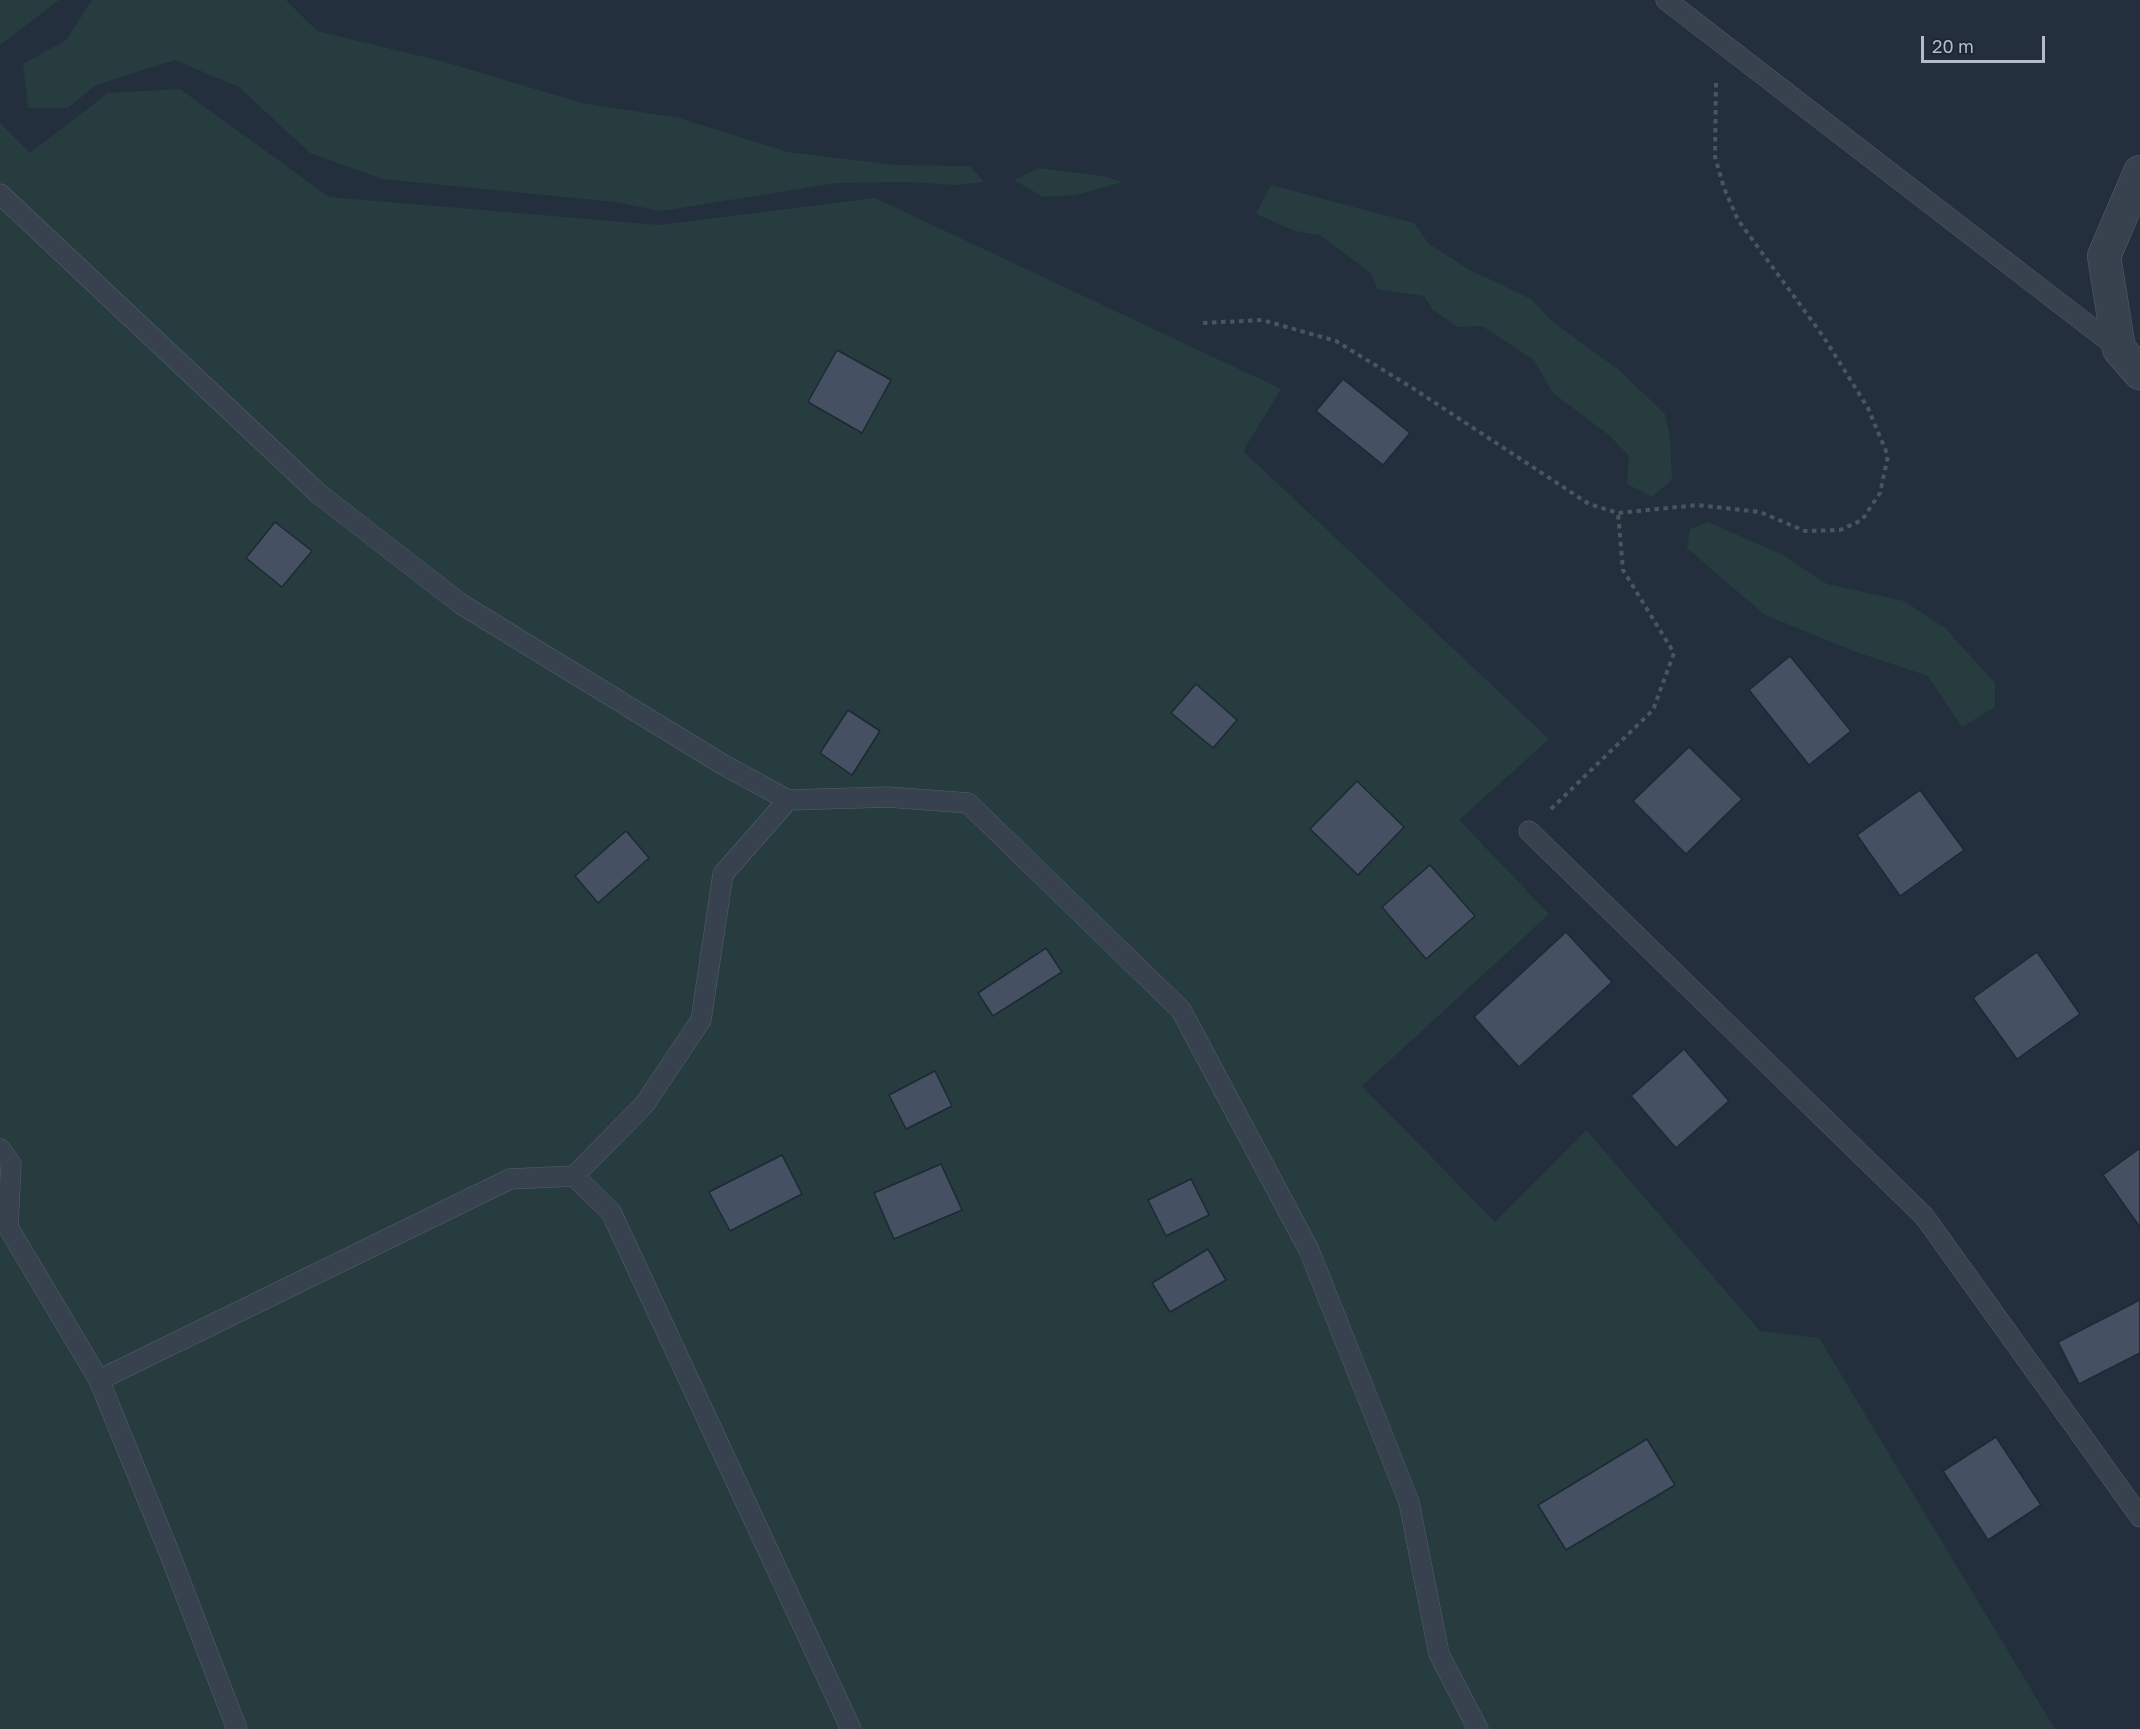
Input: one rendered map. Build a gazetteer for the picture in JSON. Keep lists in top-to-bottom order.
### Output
{
  "scale_bar": "20 m"
}
